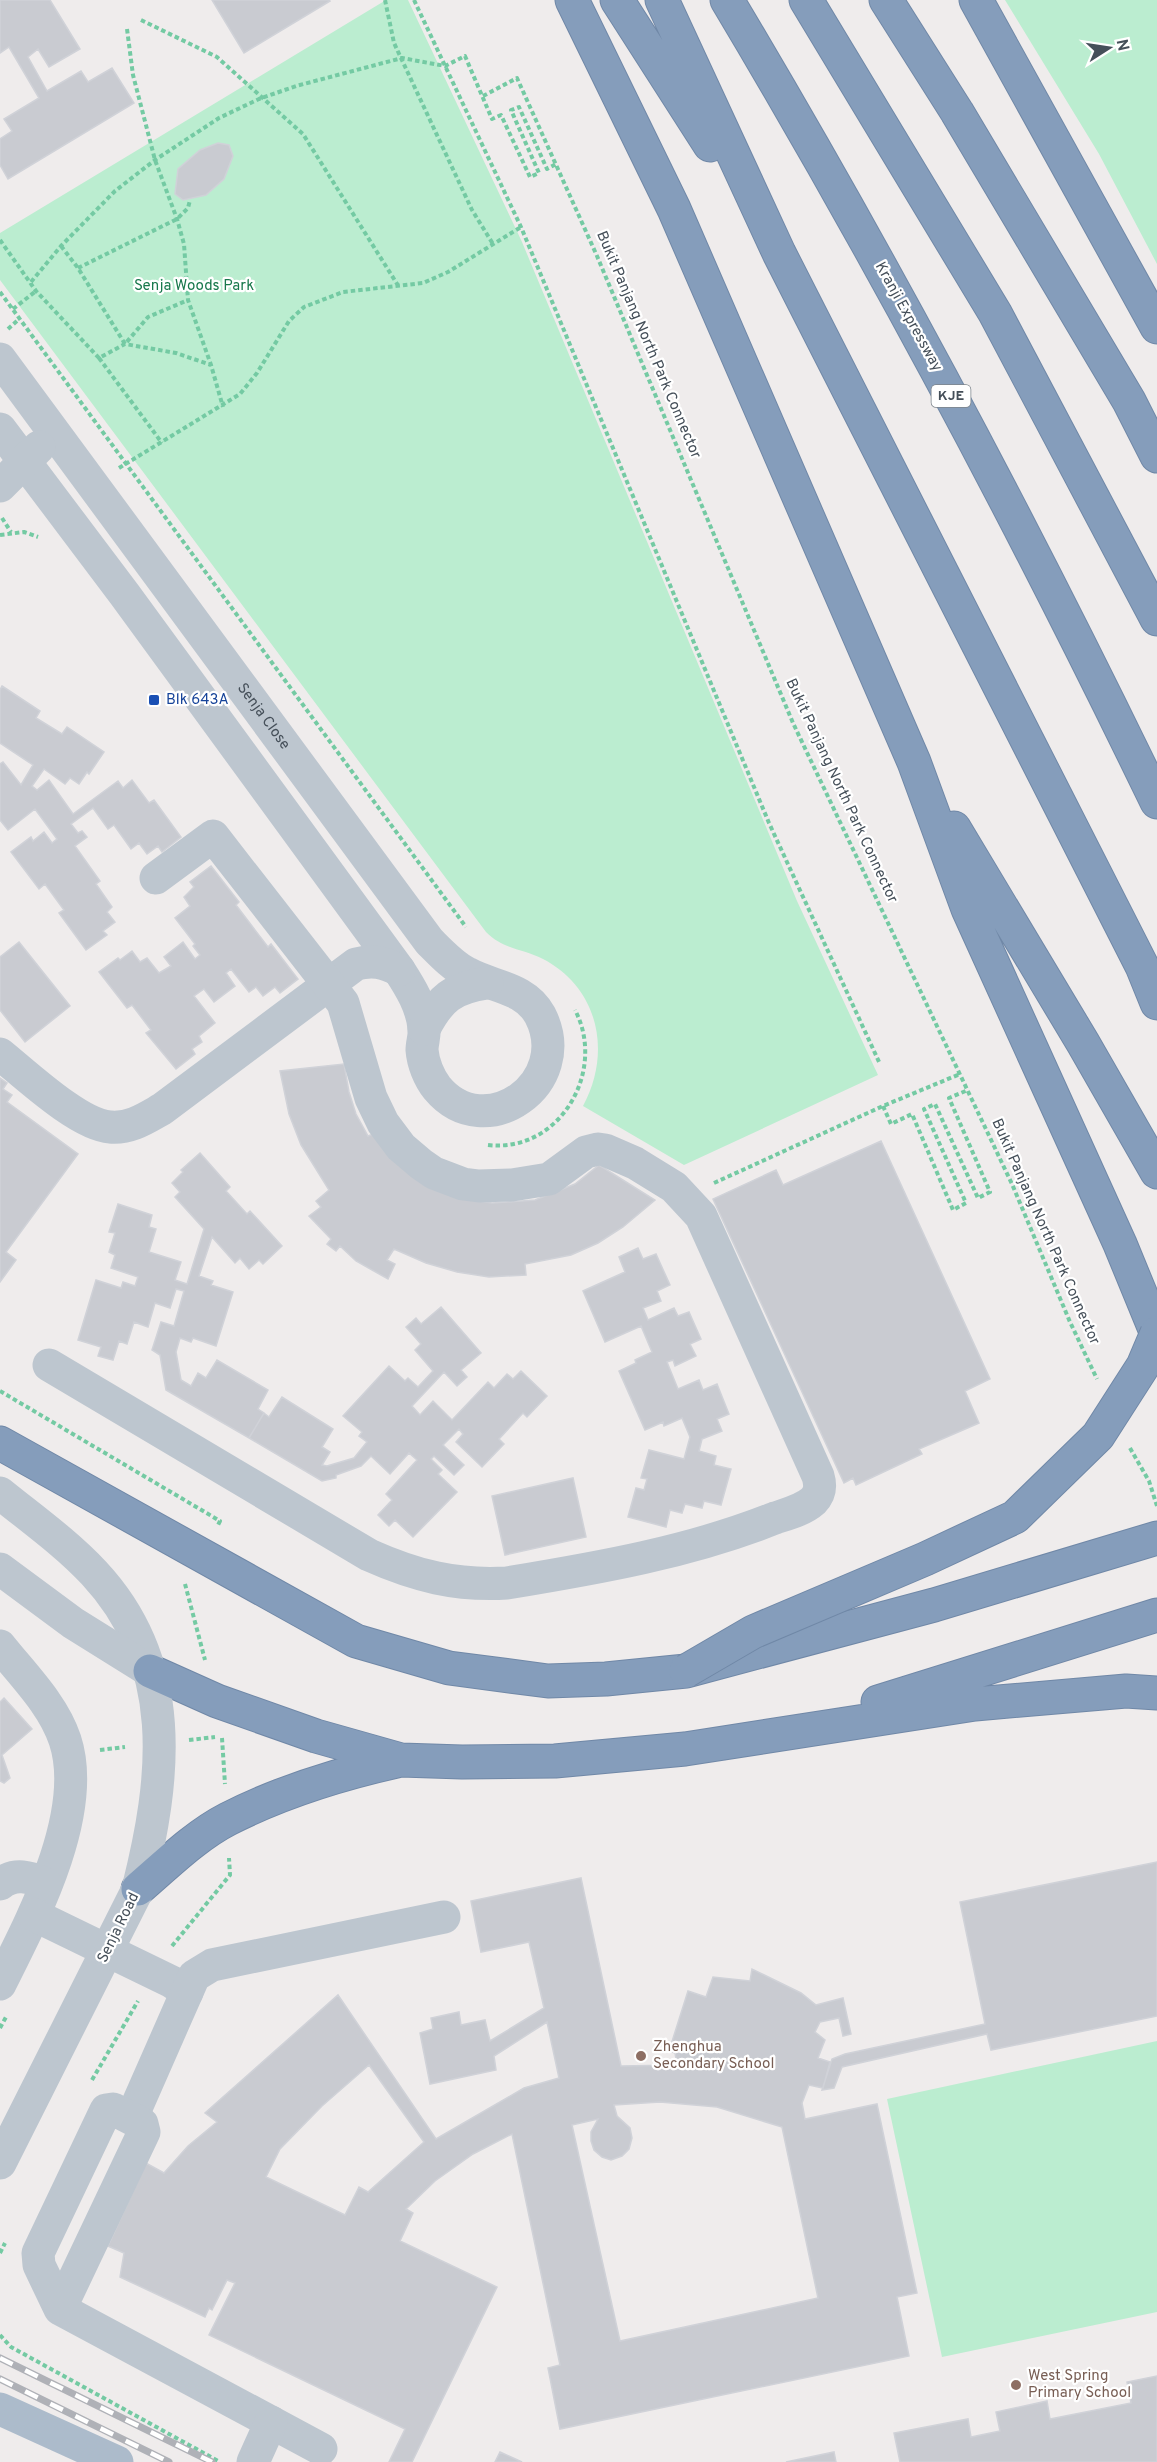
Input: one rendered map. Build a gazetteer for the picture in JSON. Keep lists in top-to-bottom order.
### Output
{
  "streets": {
    "highway": ["Kranji Expressway", "KJE"],
    "street": ["Senja Close", "Senja Road"],
    "path": ["Bukit Panjang North Park Connector"]
  },
  "parks": ["Senja Woods Park"],
  "places": {
    "transit": ["Blk 643A"],
    "other": ["Zhenghua Secondary School", "West Spring Primary School"]
  },
  "north": "right"
}
